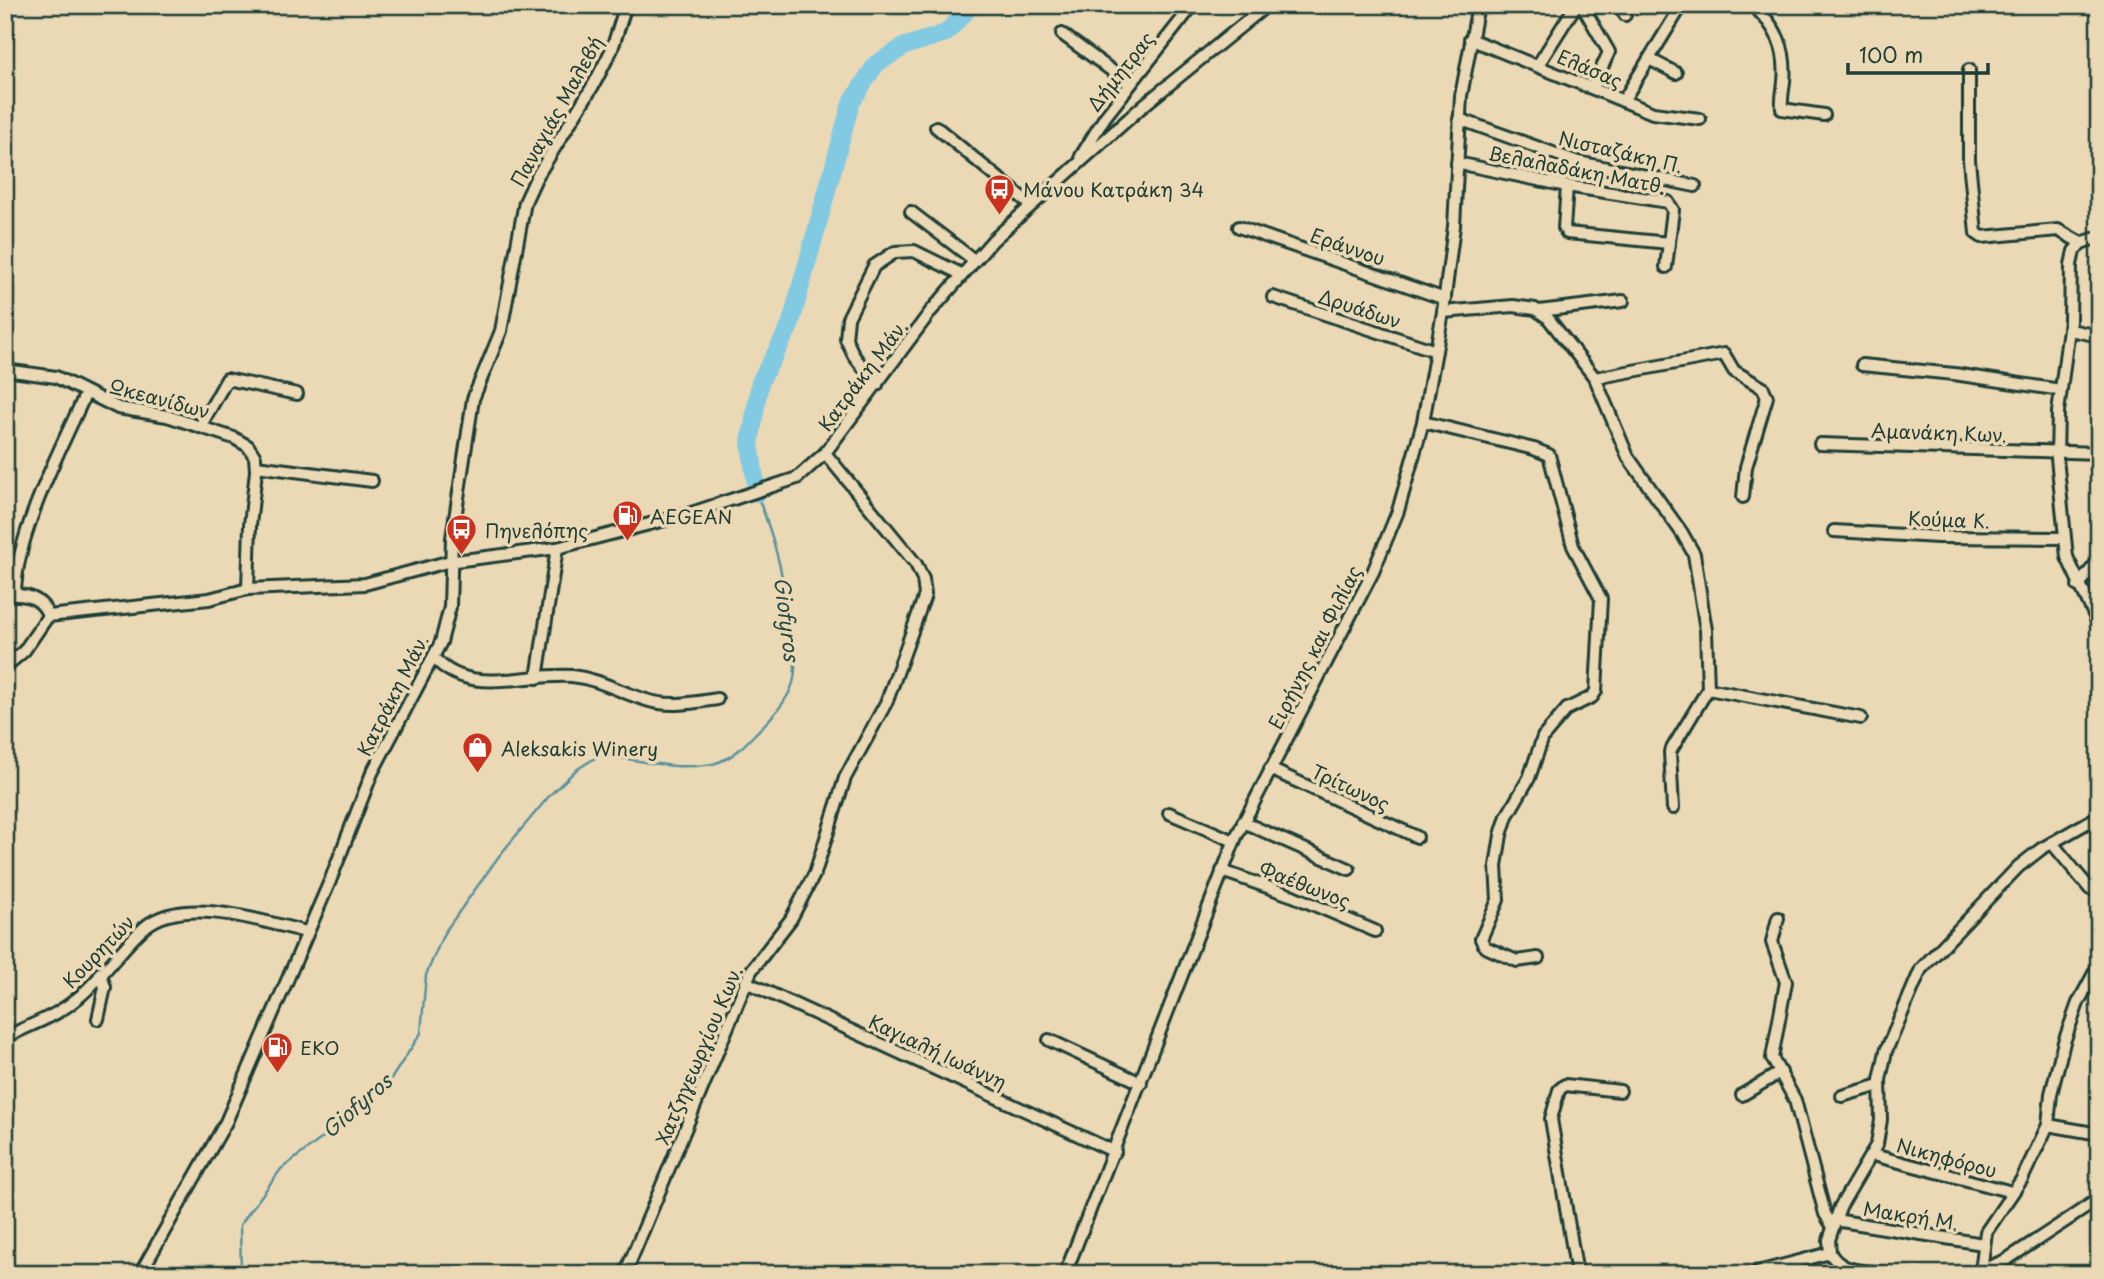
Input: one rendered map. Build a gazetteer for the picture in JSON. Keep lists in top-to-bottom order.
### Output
{
  "streets": {
    "street": [
      "Ελάσας",
      "Δήμητρας",
      "Παναγιάς Μαλεβή",
      "Νισταζάκη Π.",
      "Βελαλαδάκη Ματθ.",
      "Εράννου",
      "Δρυάδων",
      "Κατράκη Μάν.",
      "Ωκεανίδων",
      "Αμανάκη Κων.",
      "Κούμα Κ.",
      "Ειρήνης και Φιλίας",
      "Τρίτωνος",
      "Φαέθωνος",
      "Κουρητών",
      "Καγιαλή Ιωάννη",
      "Χατζηγεωργίου Κων.",
      "Νικηφόρου",
      "Μακρή Μ."
    ]
  },
  "crossings": [
    ["Ελάσας", "Ειρήνης και Φιλίας"],
    ["Δήμητρας", "Κατράκη Μάν."],
    ["Παναγιάς Μαλεβή", "Κατράκη Μάν."],
    ["Νισταζάκη Π.", "Ειρήνης και Φιλίας"],
    ["Βελαλαδάκη Ματθ.", "Ειρήνης και Φιλίας"],
    ["Εράννου", "Ειρήνης και Φιλίας"],
    ["Δρυάδων", "Ειρήνης και Φιλίας"],
    ["Κατράκη Μάν.", "Κουρητών"],
    ["Κατράκη Μάν.", "Χατζηγεωργίου Κων."],
    ["Ειρήνης και Φιλίας", "Τρίτωνος"],
    ["Ειρήνης και Φιλίας", "Φαέθωνος"],
    ["Ειρήνης και Φιλίας", "Καγιαλή Ιωάννη"],
    ["Καγιαλή Ιωάννη", "Χατζηγεωργίου Κων."]
  ],
  "water": ["Giofyros"],
  "places": {
    "bus stop": ["Μάνου Κατράκη 34", "Πηνελόπης"],
    "fuel station": ["AEGEAN", "EKO"],
    "shop": ["Aleksakis Winery"]
  },
  "scale_bar": "100 m"
}
